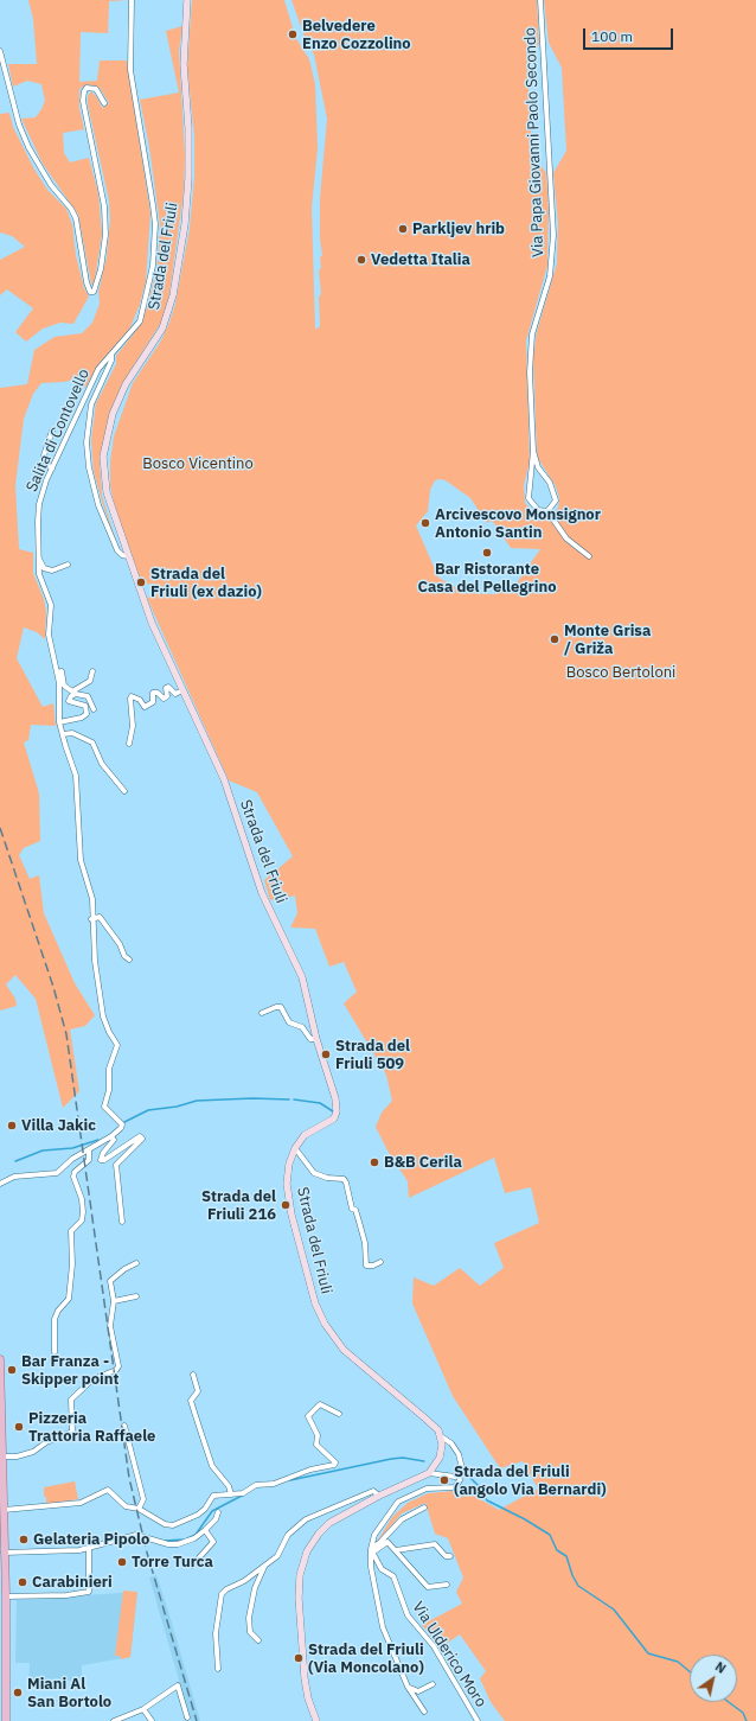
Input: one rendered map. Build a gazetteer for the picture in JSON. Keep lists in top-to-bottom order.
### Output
{
  "streets": {
    "main road": ["Strada del Friuli"],
    "street": ["Via Papa Giovanni Paolo Secondo", "Salita di Contovello", "Via Ulderico Moro"]
  },
  "crossings": [
    ["Strada del Friuli", "Salita di Contovello"]
  ],
  "parks": ["Bosco Vicentino", "Bosco Bertoloni"],
  "places": [
    "Belvedere Enzo Cozzolino",
    "Parkljev hrib",
    "Vedetta Italia",
    "Arcivescovo Monsignor Antonio Santin",
    "Bar Ristorante Casa del Pellegrino",
    "Strada del Friuli (ex dazio)",
    "Monte Grisa / Griža",
    "Strada del Friuli 509",
    "Villa Jakic",
    "B&B Cerila",
    "Strada del Friuli 216",
    "Bar Franza - Skipper point",
    "Pizzeria Trattoria Raffaele",
    "Strada del Friuli (angolo Via Bernardi)",
    "Gelateria Pipolo",
    "Torre Turca",
    "Carabinieri",
    "Strada del Friuli (Via Moncolano)",
    "Miani Al San Bortolo"
  ],
  "scale_bar": "100 m",
  "north": "top right"
}
